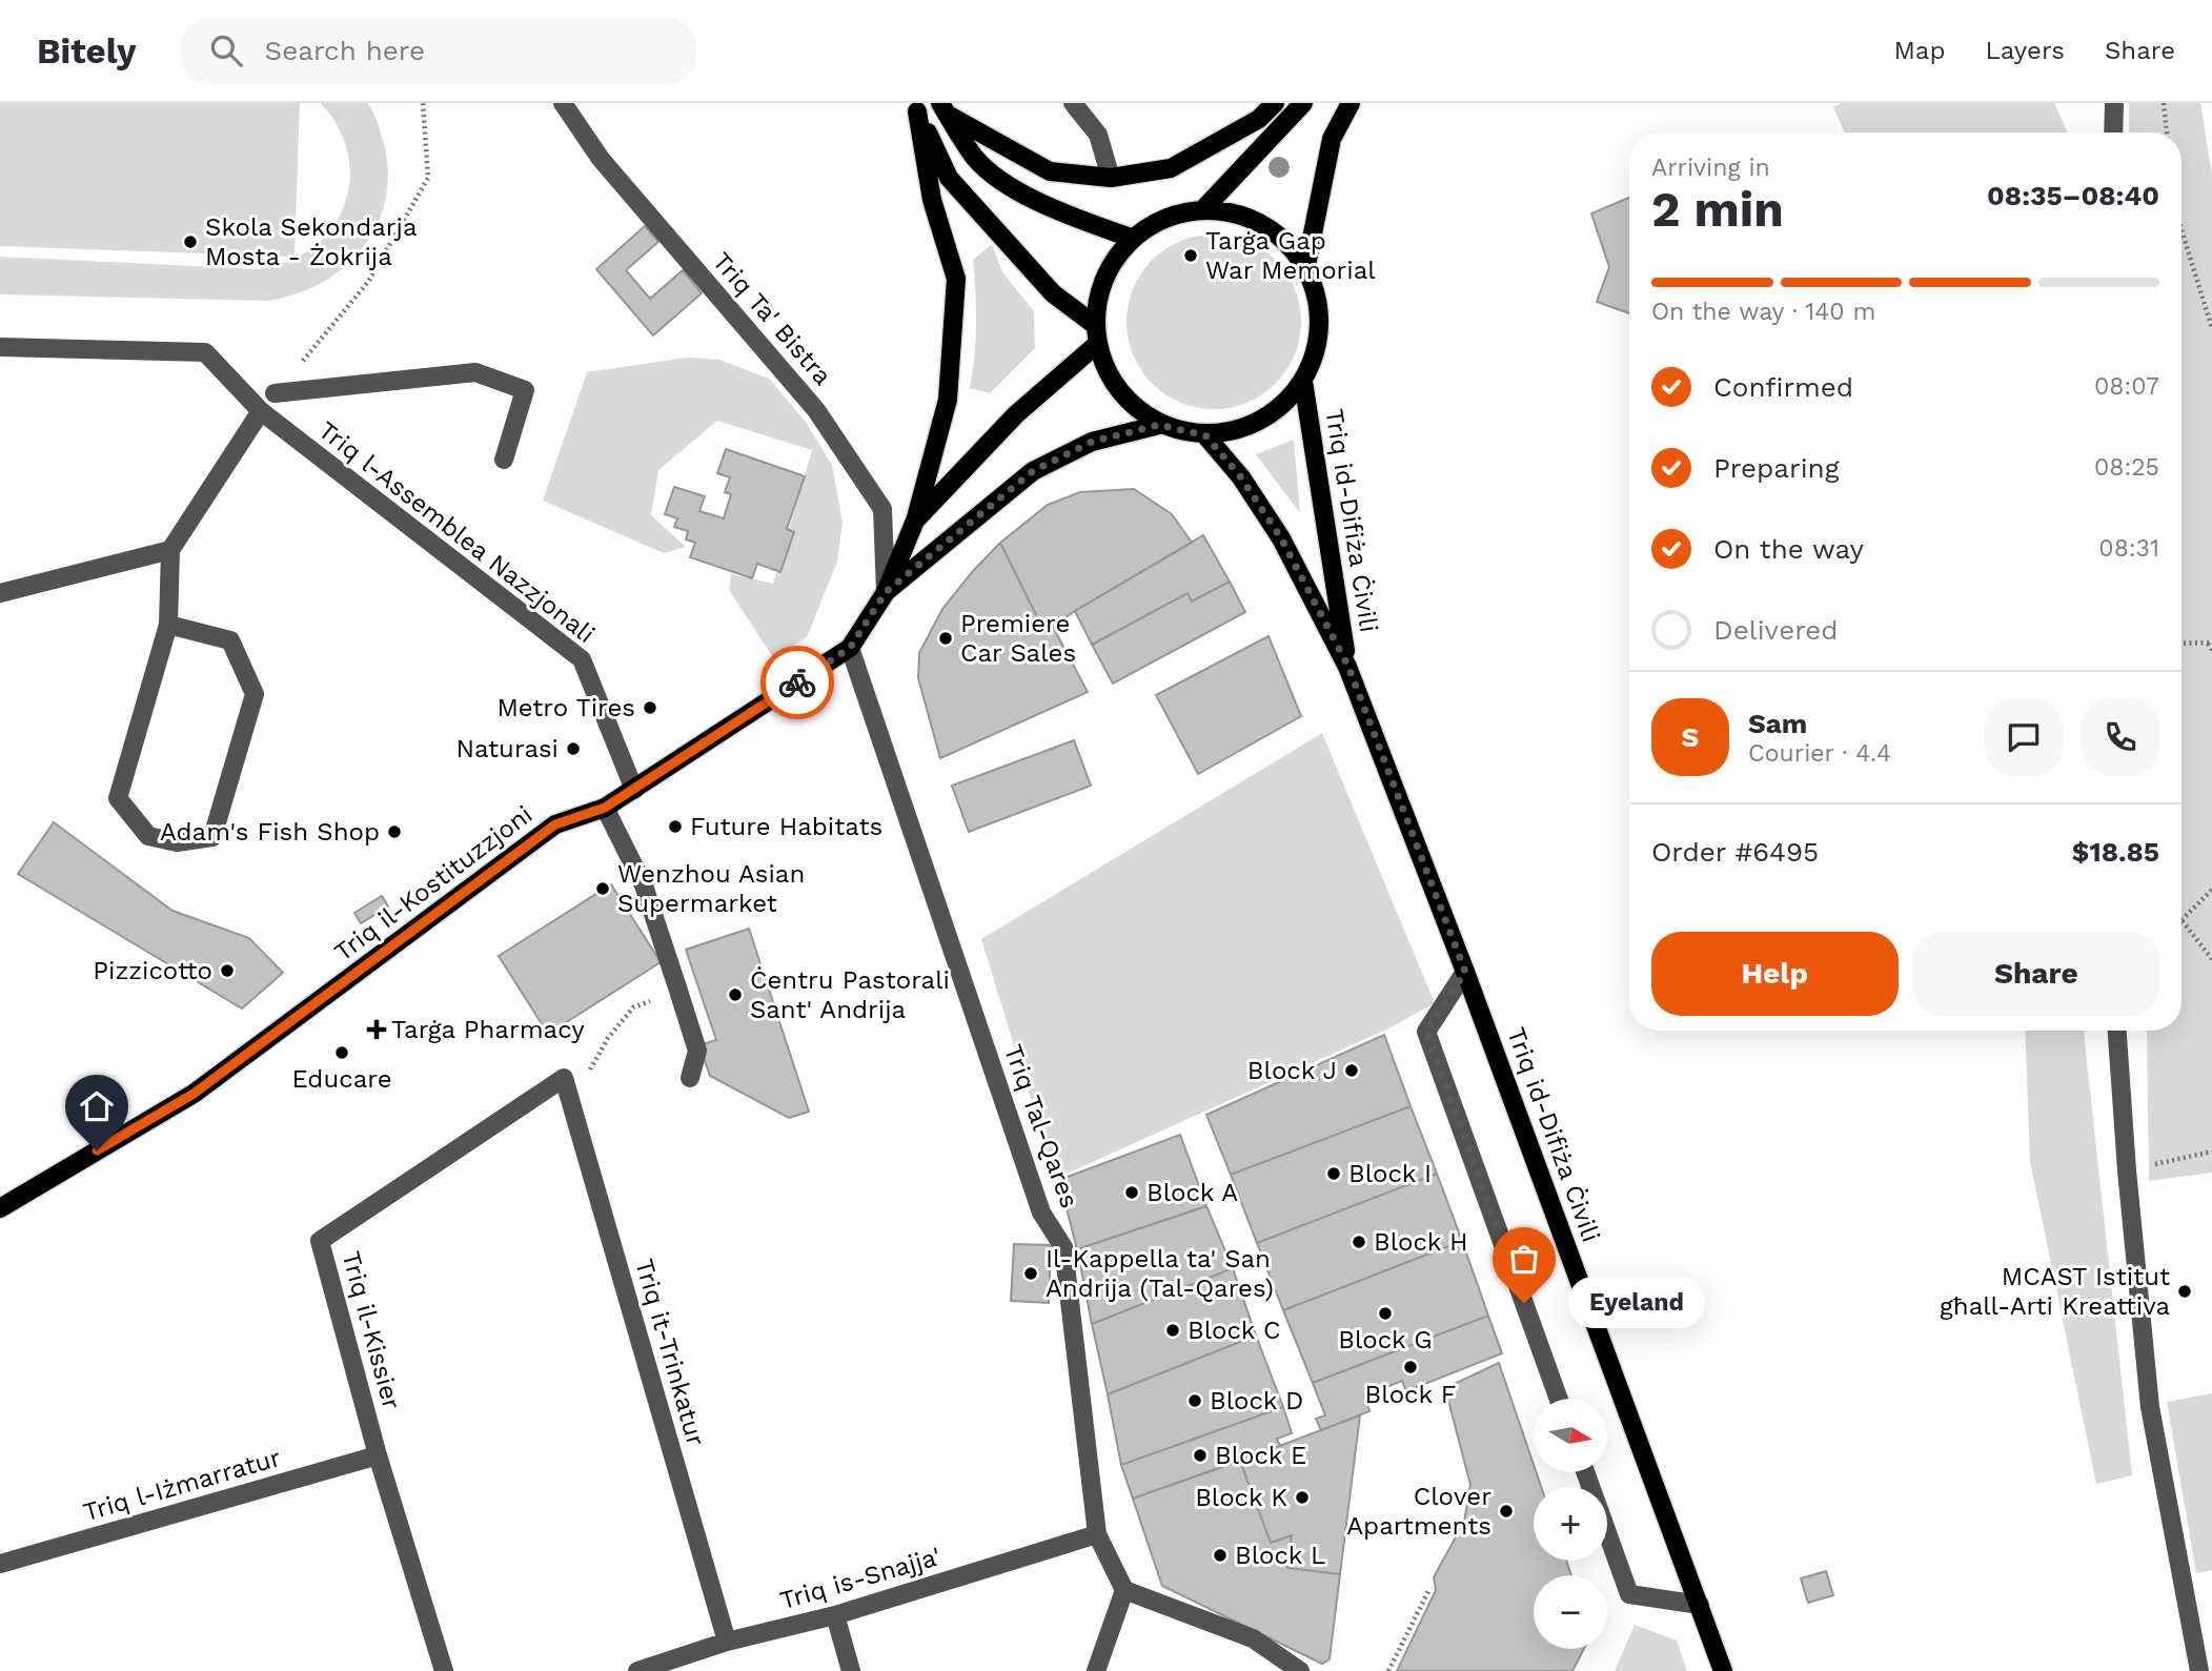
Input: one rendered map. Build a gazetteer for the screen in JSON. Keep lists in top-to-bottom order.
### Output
{
  "streets": {
    "main road": ["Triq id-Difiża Ċivili", "Triq il-Kostituzzjoni"],
    "street": [
      "Triq Ta' Bistra",
      "Triq l-Assemblea Nazzjonali",
      "Triq Tal-Qares",
      "Triq il-Kissier",
      "Triq it-Trinkatur",
      "Triq l-Iżmarratur",
      "Triq is-Snajja'"
    ]
  },
  "crossings": [
    ["Triq Ta' Bistra", "Triq il-Kostituzzjoni"],
    ["Triq id-Difiża Ċivili", "Triq il-Kostituzzjoni"],
    ["Triq l-Assemblea Nazzjonali", "Triq il-Kostituzzjoni"],
    ["Triq il-Kostituzzjoni", "Triq Tal-Qares"],
    ["Triq Tal-Qares", "Triq is-Snajja'"],
    ["Triq il-Kissier", "Triq it-Trinkatur"],
    ["Triq il-Kissier", "Triq l-Iżmarratur"],
    ["Triq it-Trinkatur", "Triq is-Snajja'"]
  ],
  "places": {
    "other": [
      "Skola Sekondarja Mosta - Żokrija",
      "Tarġa Gap War Memorial",
      "Premiere Car Sales",
      "Metro Tires",
      "Naturasi",
      "Future Habitats",
      "Adam's Fish Shop",
      "Wenzhou Asian Supermarket",
      "Pizzicotto",
      "Ċentru Pastorali Sant' Andrija",
      "Educare",
      "Block J",
      "Block I",
      "Block A",
      "Block H",
      "Il-Kappella ta' San Andrija (Tal-Qares)",
      "MCAST Istitut għall-Arti Kreattiva",
      "Eyeland",
      "Block G",
      "Block C",
      "Block F",
      "Block D",
      "Block E",
      "Block K",
      "Clover Apartments",
      "Block L"
    ],
    "health": ["Tarġa Pharmacy"]
  },
  "north": "right",
  "page": {
    "header": "Bitely",
    "search": "Search here",
    "nav": ["Map", "Layers", "Share"],
    "heading": ["2 min", "Arriving in", "08:35–08:40"],
    "panel": [
      "Sam",
      "Courier · 4.4",
      "Order #6495",
      "$18.85"
    ],
    "bar": "On the way · 140 m",
    "list": [
      ["Confirmed", "08:07"],
      ["Preparing", "08:25"],
      ["On the way", "08:31"],
      "Delivered"
    ],
    "round": "S",
    "buttons": ["Help", "Share"],
    "bubble": "Eyeland",
    "map_buttons": ["+", "−"]
  }
}
